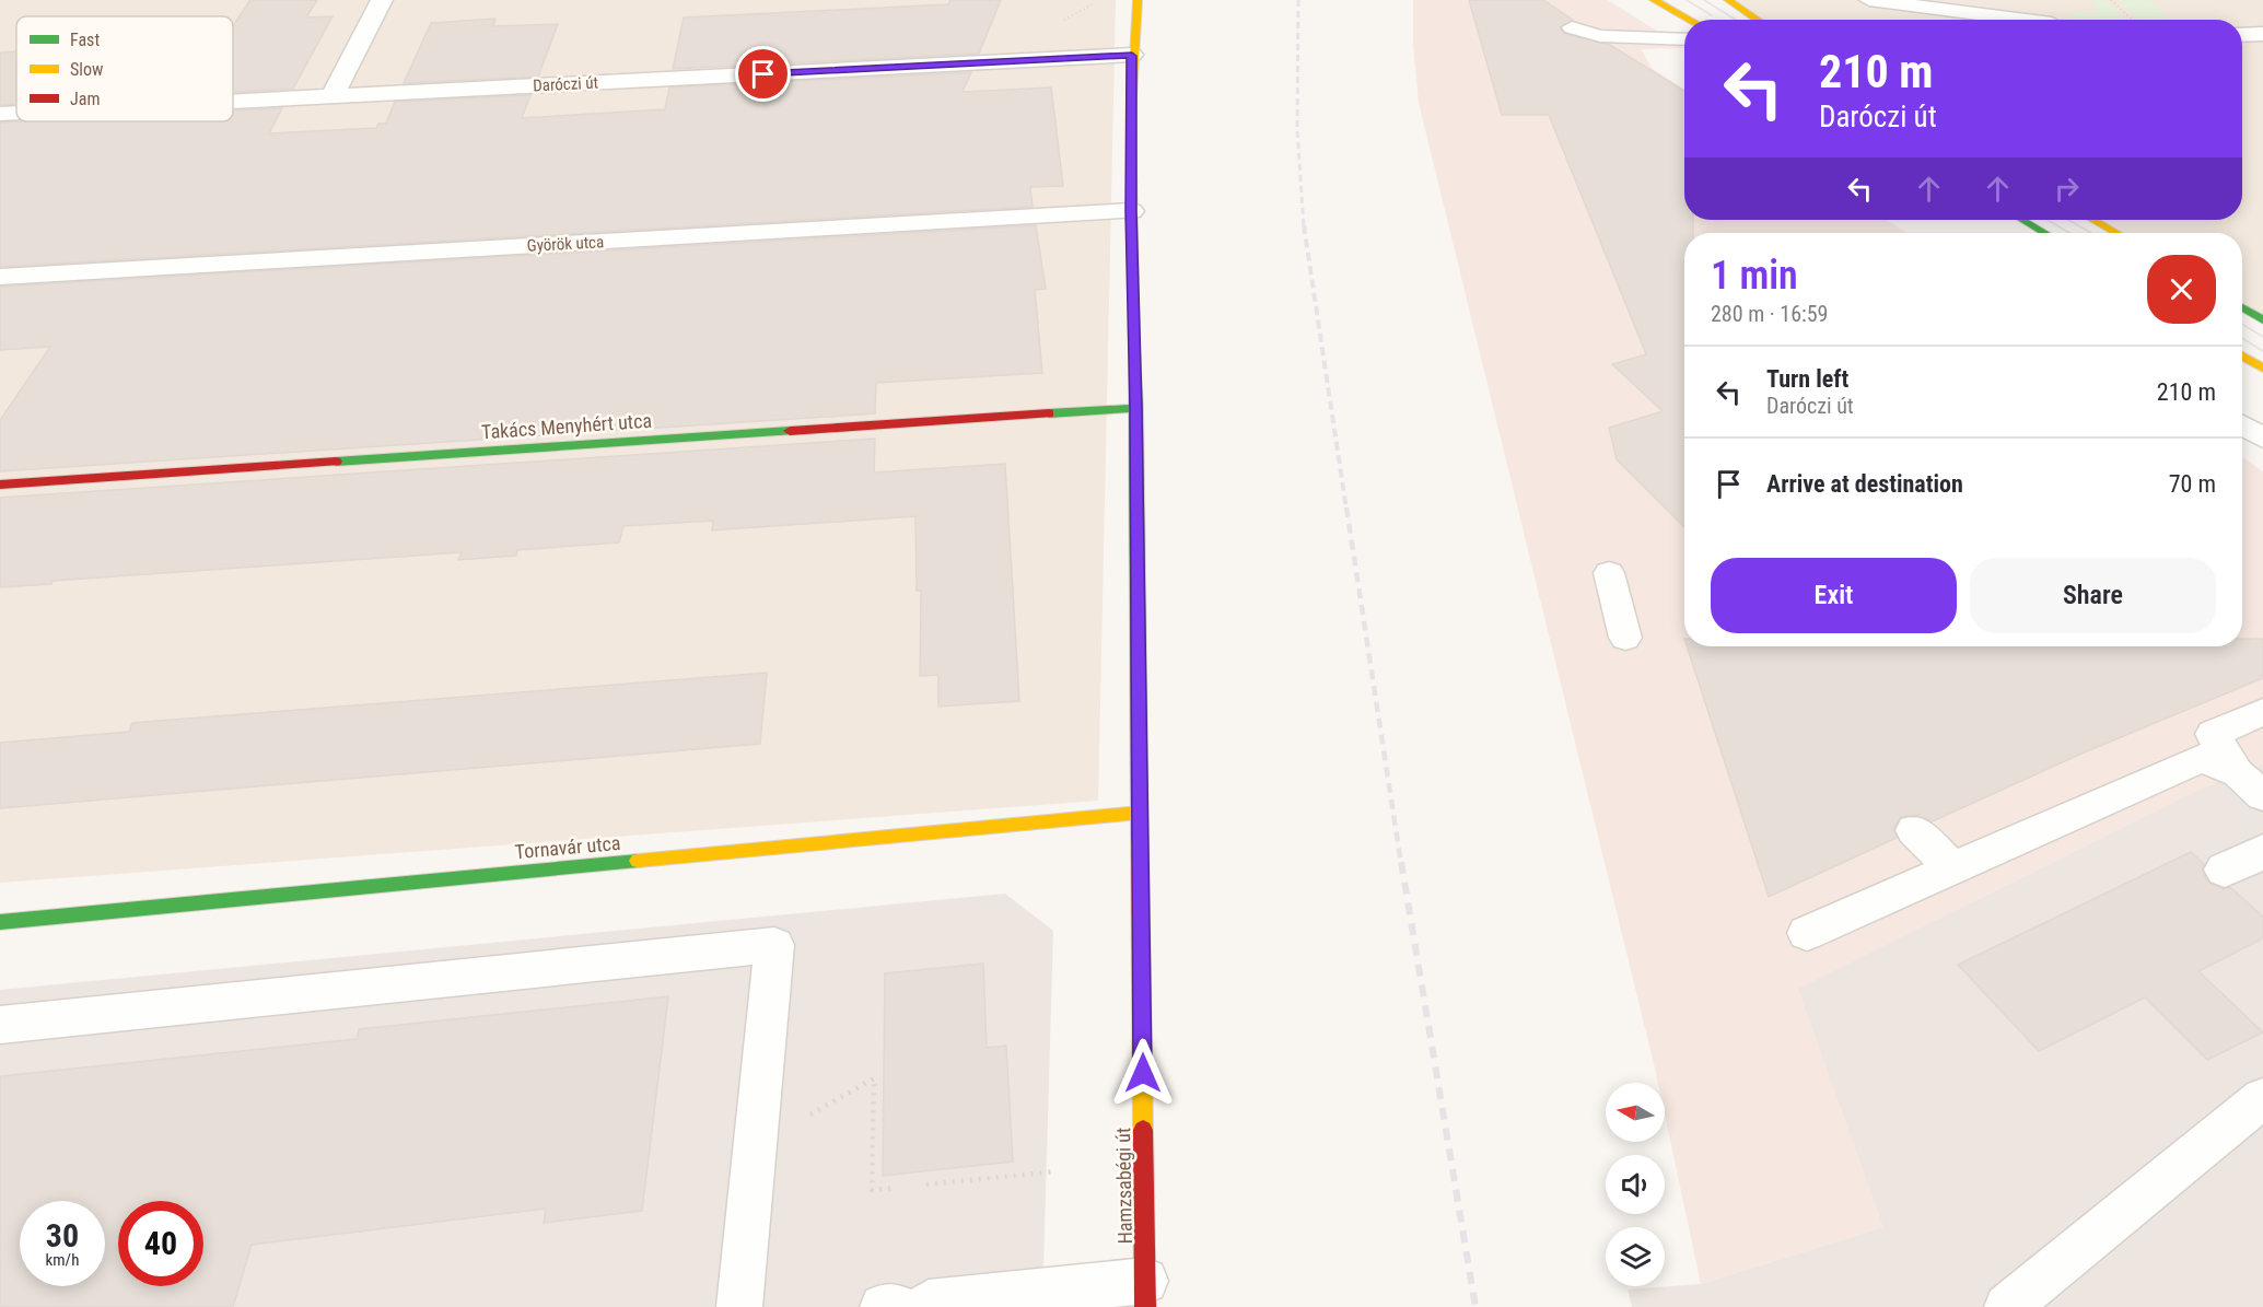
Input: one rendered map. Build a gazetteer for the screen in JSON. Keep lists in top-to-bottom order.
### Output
{
  "streets": {
    "street": [
      "Daróczi út",
      "Györök utca",
      "Takács Menyhért utca",
      "Tornavár utca",
      "Hamzsabégi út"
    ]
  },
  "crossings": [
    ["Daróczi út", "Hamzsabégi út"],
    ["Györök utca", "Hamzsabégi út"],
    ["Takács Menyhért utca", "Hamzsabégi út"],
    ["Tornavár utca", "Hamzsabégi út"]
  ],
  "legend": ["Fast", "Slow", "Jam"],
  "north": "left",
  "page": {
    "turn": ["210 m", "Daróczi út"],
    "heading": ["1 min", "280 m · 16:59"],
    "list": [
      {
        "name": "Turn left",
        "note": "Daróczi út",
        "value": "210 m"
      },
      {
        "name": "Arrive at destination",
        "value": "70 m"
      }
    ],
    "buttons": ["Exit", "Share"],
    "speed": "30 km/h",
    "limit": "40"
  }
}
